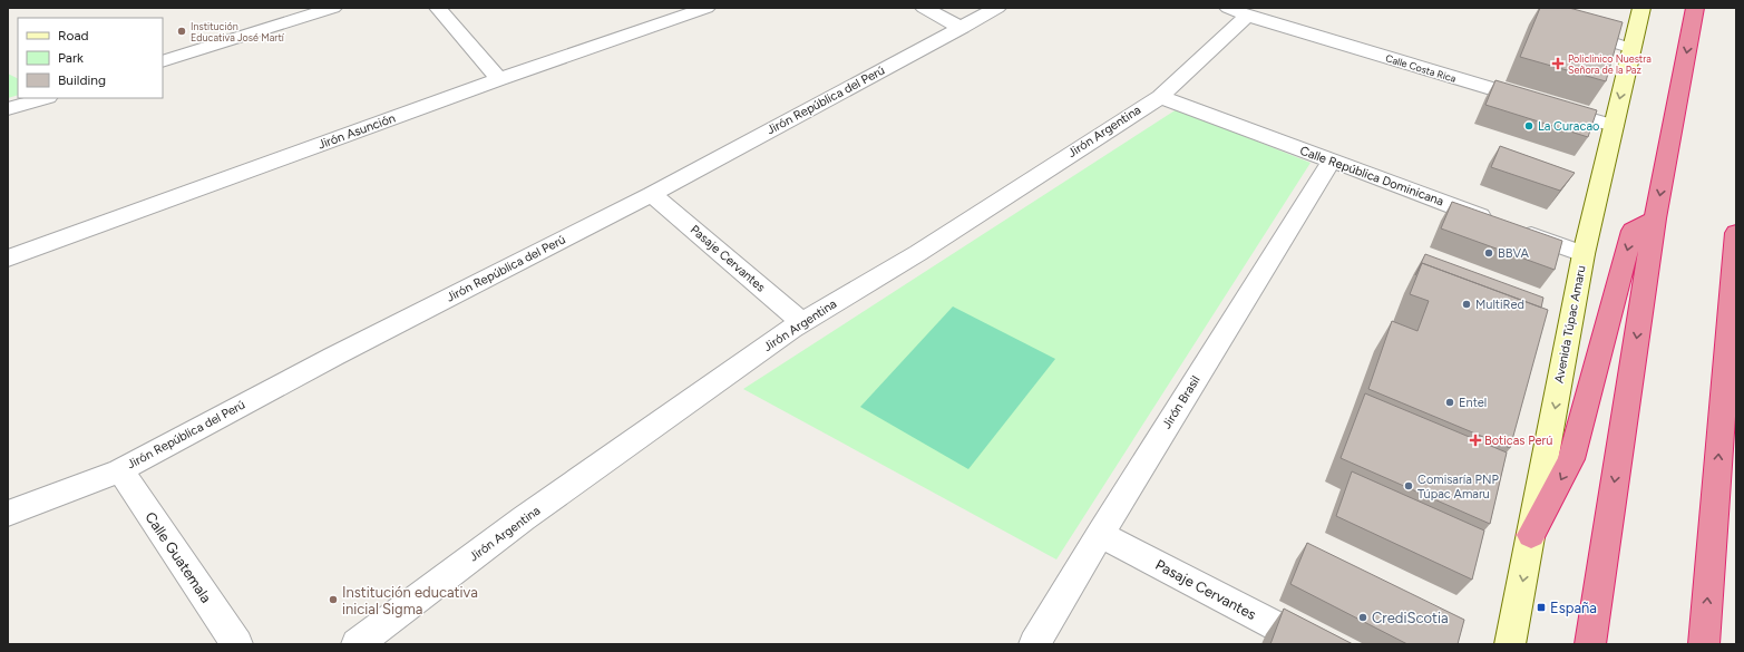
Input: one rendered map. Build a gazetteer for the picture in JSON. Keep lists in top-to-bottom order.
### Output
{
  "streets": {
    "main road": ["Avenida Túpac Amaru"],
    "street": [
      "Calle Costa Rica",
      "Jirón República del Perú",
      "Jirón Asunción",
      "Jirón Argentina",
      "Calle República Dominicana",
      "Pasaje Cervantes",
      "Jirón Brasil",
      "Calle Guatemala"
    ]
  },
  "crossings": [
    ["Calle Costa Rica", "Jirón Argentina"],
    ["Calle Costa Rica", "Avenida Túpac Amaru"],
    ["Jirón República del Perú", "Pasaje Cervantes"],
    ["Jirón República del Perú", "Calle Guatemala"],
    ["Jirón Argentina", "Calle República Dominicana"],
    ["Jirón Argentina", "Pasaje Cervantes"],
    ["Calle República Dominicana", "Avenida Túpac Amaru"],
    ["Calle República Dominicana", "Jirón Brasil"],
    ["Pasaje Cervantes", "Jirón Brasil"]
  ],
  "one_way": ["Avenida Túpac Amaru"],
  "places": {
    "other": [
      "Institución Educativa José Martí",
      "La Curacao",
      "BBVA",
      "MultiRed",
      "Entel",
      "Comisaría PNP Túpac Amaru",
      "Institución educativa inicial Sigma",
      "CrediScotia"
    ],
    "health": ["Policlinico Nuestra Señora de la Paz", "Boticas Perú"],
    "transit": ["España"]
  },
  "legend": ["Road", "Park", "Building"]
}
